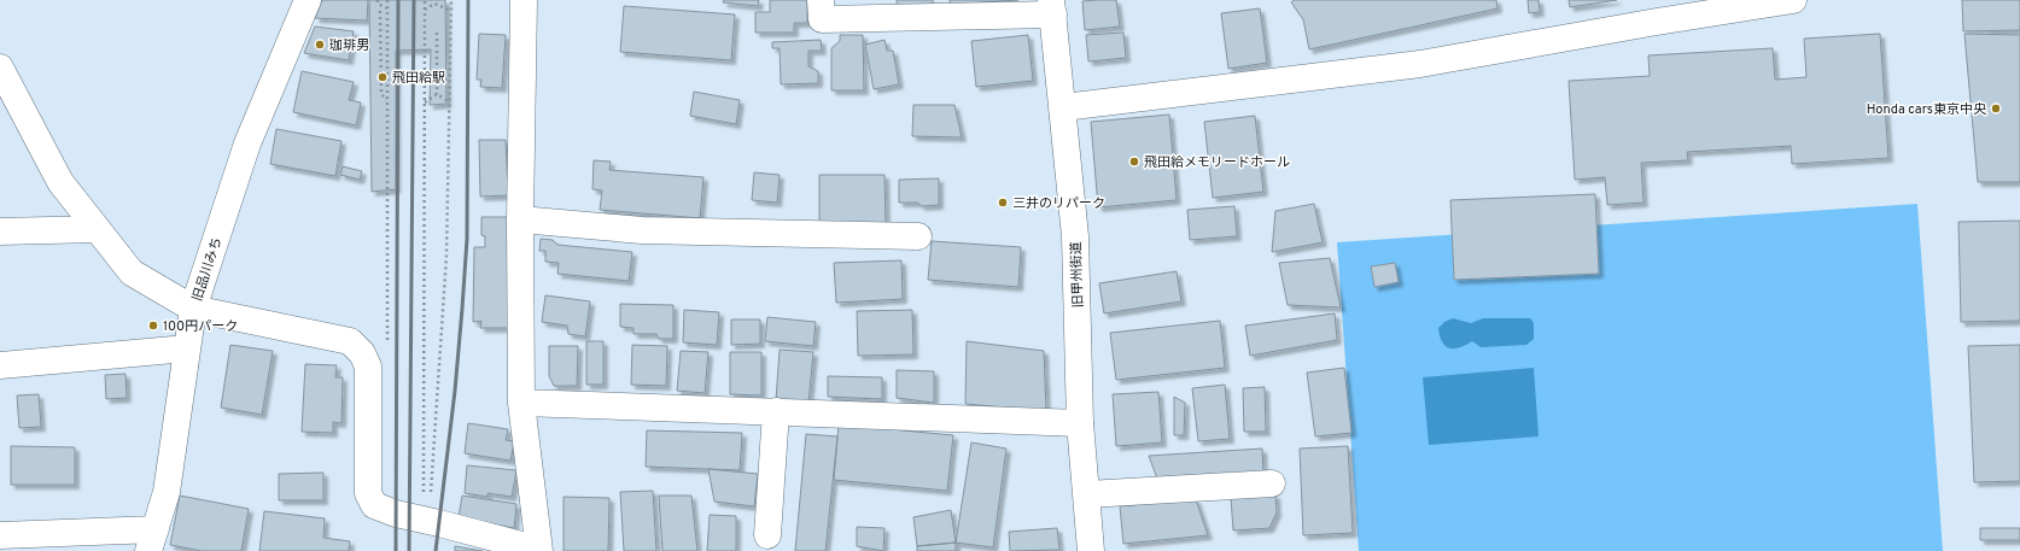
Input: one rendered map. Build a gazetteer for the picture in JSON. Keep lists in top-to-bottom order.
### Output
{
  "streets": {
    "street": ["旧品川みち", "旧甲州街道"]
  },
  "places": [
    "珈琲男",
    "飛田給駅",
    "Honda cars東京中央",
    "飛田給メモリードホール",
    "三井のリパーク",
    "100円パーク"
  ]
}
